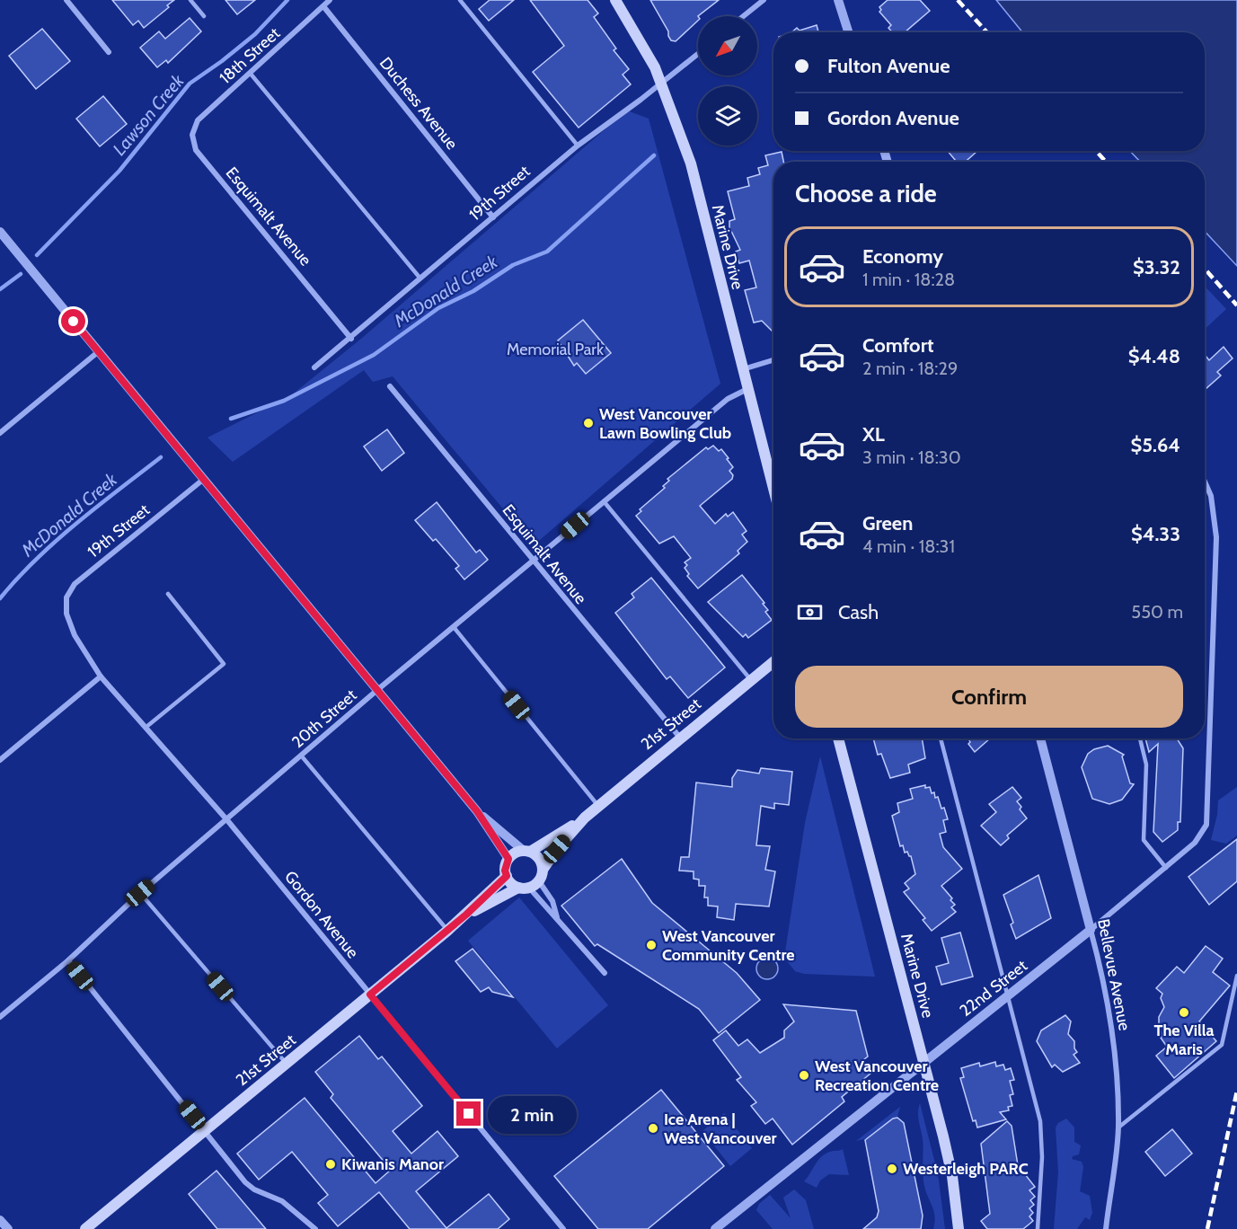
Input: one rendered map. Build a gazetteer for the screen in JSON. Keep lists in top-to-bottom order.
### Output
{
  "streets": {
    "main road": ["Marine Drive", "21st Street"],
    "street": [
      "18th Street",
      "Duchess Avenue",
      "19th Street",
      "Esquimalt Avenue",
      "20th Street",
      "Gordon Avenue",
      "Bellevue Avenue",
      "22nd Street"
    ]
  },
  "crossings": [
    ["18th Street", "Duchess Avenue"],
    ["18th Street", "Esquimalt Avenue"],
    ["Duchess Avenue", "19th Street"],
    ["19th Street", "Esquimalt Avenue"],
    ["19th Street", "Marine Drive"],
    ["19th Street", "Gordon Avenue"],
    ["Esquimalt Avenue", "20th Street"],
    ["Esquimalt Avenue", "21st Street"],
    ["Marine Drive", "20th Street"],
    ["Marine Drive", "22nd Street"],
    ["20th Street", "Gordon Avenue"],
    ["21st Street", "Gordon Avenue"],
    ["Bellevue Avenue", "22nd Street"]
  ],
  "water": ["Lawson Creek", "McDonald Creek"],
  "parks": ["Memorial Park"],
  "places": [
    "West Vancouver Lawn Bowling Club",
    "West Vancouver Community Centre",
    "The Villa Maris",
    "West Vancouver Recreation Centre",
    "Ice Arena | West Vancouver",
    "Kiwanis Manor",
    "Westerleigh PARC"
  ],
  "north": "bottom left",
  "page": {
    "banner": ["Fulton Avenue", "Gordon Avenue"],
    "heading": "Choose a ride",
    "list": [
      {
        "name": "Economy",
        "note": "1 min · 18:28",
        "value": "$3.32"
      },
      {
        "name": "Comfort",
        "note": "2 min · 18:29",
        "value": "$4.48"
      },
      {
        "name": "XL",
        "note": "3 min · 18:30",
        "value": "$5.64"
      },
      {
        "name": "Green",
        "note": "4 min · 18:31",
        "value": "$4.33"
      }
    ],
    "pay": ["Cash", "550 m"],
    "buttons": "Confirm",
    "bubble": "2 min"
  }
}
